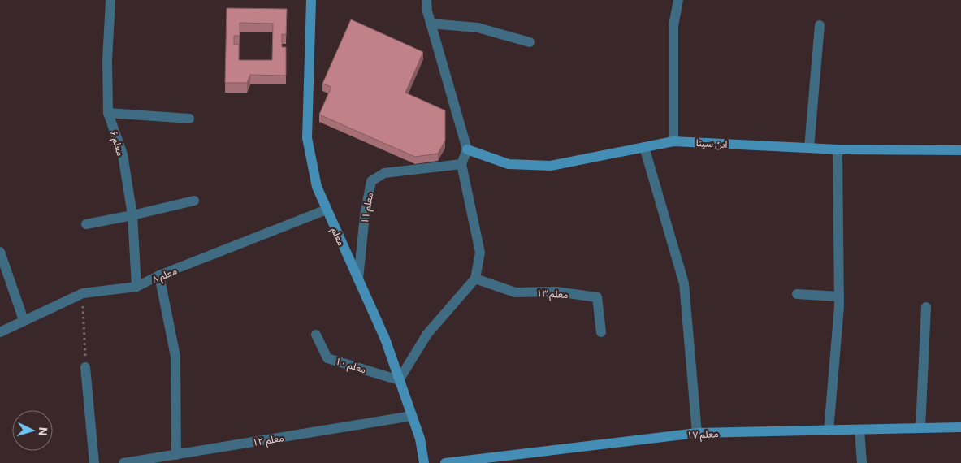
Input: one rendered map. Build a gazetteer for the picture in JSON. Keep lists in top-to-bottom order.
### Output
{
  "streets": {
    "street": [
      "معلم ۶",
      "ابن سینا",
      "معلم ۱۱",
      "معلم",
      "معلم ۸",
      "معلم ۱۳",
      "معلم ۱۰",
      "معلم ۱۷",
      "معلم ۱۲"
    ]
  },
  "crossings": [
    ["معلم ۶", "معلم ۸"],
    ["معلم ۱۱", "معلم"],
    ["معلم", "معلم ۸"],
    ["معلم", "معلم ۱۰"],
    ["معلم", "معلم ۱۲"]
  ],
  "north": "right"
}
